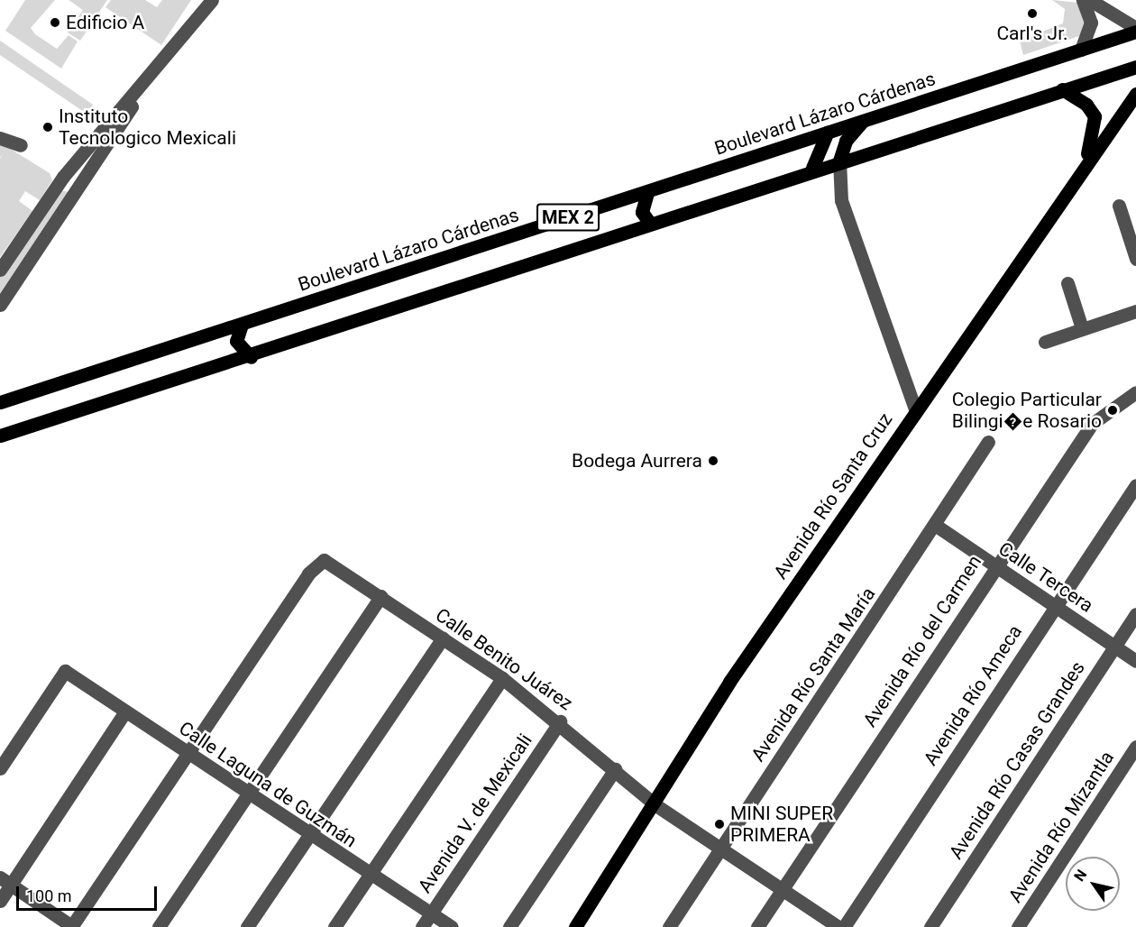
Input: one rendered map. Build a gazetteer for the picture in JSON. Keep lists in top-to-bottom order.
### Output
{
  "streets": {
    "main road": ["Boulevard Lázaro Cárdenas", "MEX 2", "Avenida Río Santa Cruz"],
    "street": [
      "Calle Tercera",
      "Avenida Río del Carmen",
      "Calle Benito Juárez",
      "Avenida Río Santa María",
      "Avenida Río Ameca",
      "Avenida Río Casas Grandes",
      "Calle Laguna de Guzmán",
      "Avenida V. de Mexicali",
      "Avenida Río Mizantla"
    ]
  },
  "crossings": [
    ["Avenida Río Santa Cruz", "Calle Benito Juárez"],
    ["Calle Tercera", "Avenida Río del Carmen"],
    ["Calle Tercera", "Avenida Río Santa María"],
    ["Calle Tercera", "Avenida Río Ameca"],
    ["Calle Tercera", "Avenida Río Casas Grandes"],
    ["Avenida Río del Carmen", "Calle Benito Juárez"],
    ["Calle Benito Juárez", "Avenida Río Santa María"],
    ["Calle Benito Juárez", "Calle Laguna de Guzmán"],
    ["Calle Benito Juárez", "Avenida V. de Mexicali"],
    ["Calle Laguna de Guzmán", "Avenida V. de Mexicali"]
  ],
  "places": [
    "Carl's Jr.",
    "Edificio A",
    "Instituto Tecnologico Mexicali",
    "Colegio Particular Bilingi�e Rosario",
    "Bodega Aurrera",
    "MINI SUPER PRIMERA"
  ],
  "scale_bar": "100 m",
  "north": "top left"
}
